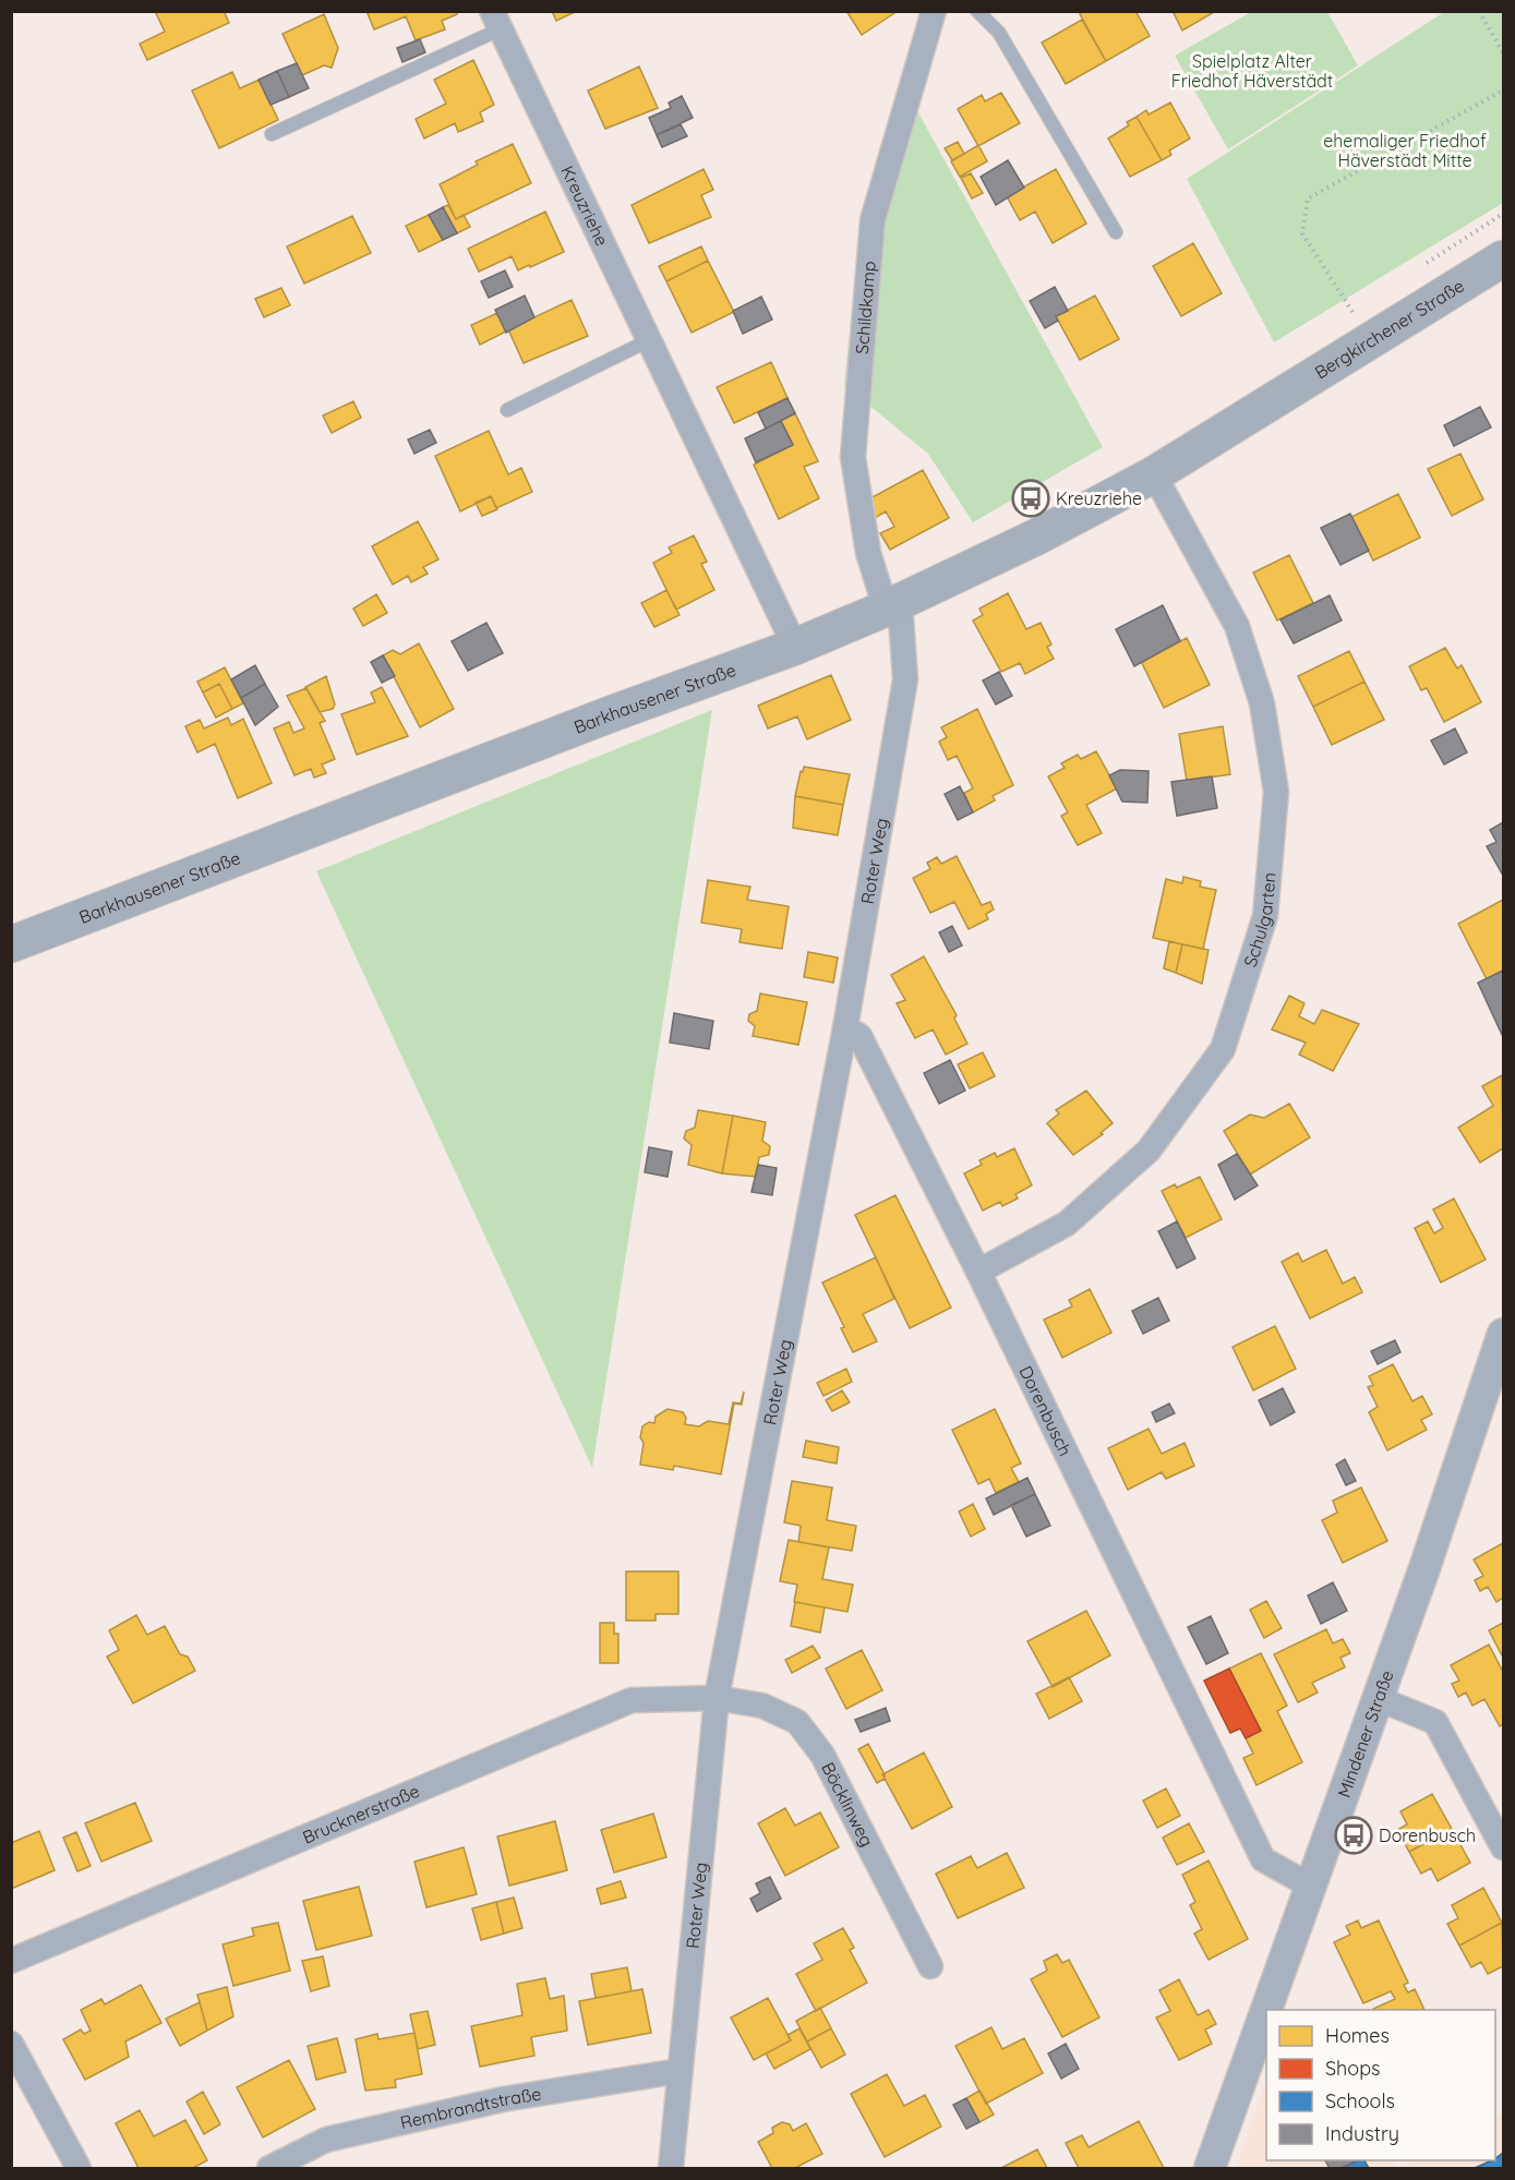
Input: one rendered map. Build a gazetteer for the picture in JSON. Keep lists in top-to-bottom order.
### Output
{
  "streets": {
    "main road": ["Bergkirchener Straße", "Barkhausener Straße"],
    "street": [
      "Kreuzriehe",
      "Schildkamp",
      "Roter Weg",
      "Schulgarten",
      "Dorenbusch",
      "Mindener Straße",
      "Böcklinweg",
      "Brucknerstraße",
      "Rembrandtstraße"
    ]
  },
  "crossings": [
    ["Kreuzriehe", "Barkhausener Straße"],
    ["Schildkamp", "Barkhausener Straße"],
    ["Schildkamp", "Roter Weg"],
    ["Bergkirchener Straße", "Barkhausener Straße"],
    ["Barkhausener Straße", "Roter Weg"],
    ["Barkhausener Straße", "Schulgarten"],
    ["Roter Weg", "Dorenbusch"],
    ["Roter Weg", "Böcklinweg"],
    ["Roter Weg", "Brucknerstraße"],
    ["Roter Weg", "Rembrandtstraße"],
    ["Schulgarten", "Dorenbusch"],
    ["Dorenbusch", "Mindener Straße"],
    ["Böcklinweg", "Brucknerstraße"]
  ],
  "parks": ["Spielplatz Alter Friedhof Häverstädt", "ehemaliger Friedhof Häverstädt Mitte"],
  "places": {
    "bus stop": ["Kreuzriehe", "Dorenbusch"]
  },
  "legend": [
    "Homes",
    "Shops",
    "Schools",
    "Industry"
  ]
}
